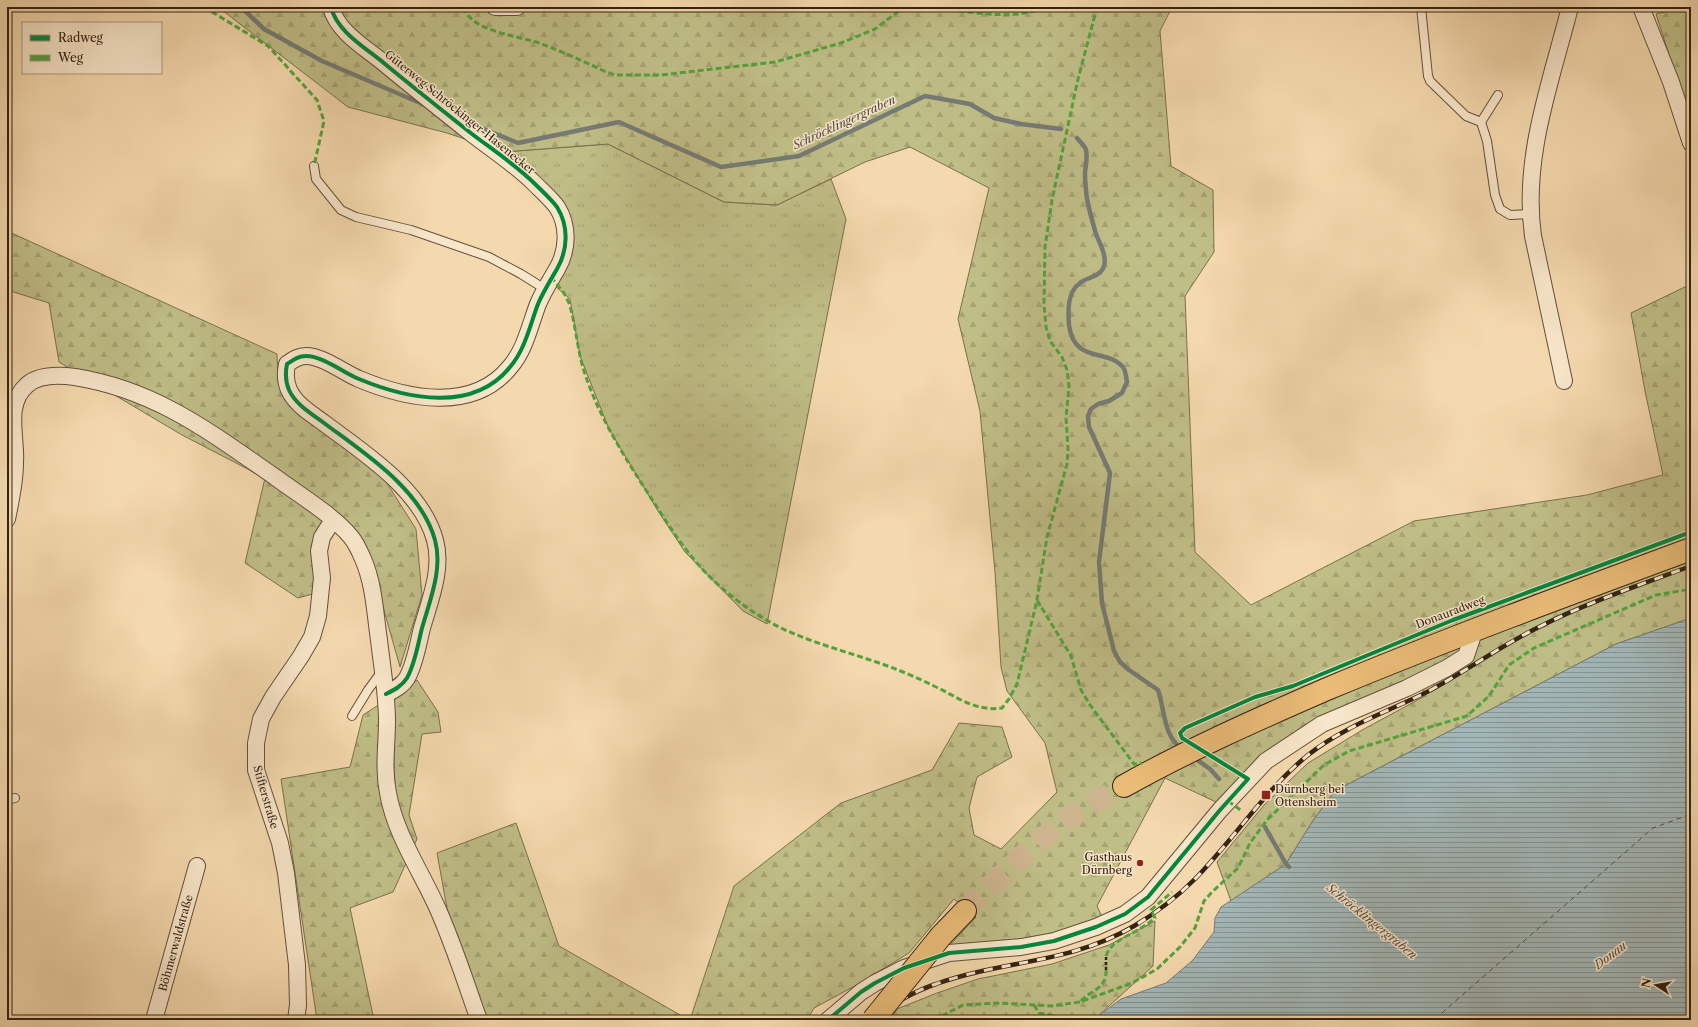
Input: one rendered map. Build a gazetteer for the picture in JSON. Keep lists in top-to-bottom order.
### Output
{
  "streets": {
    "street": ["Güterweg Schröckinger-Hasenecker", "Stifterstraße", "Böhmerwaldstraße"],
    "cycle path": ["Donauradweg"]
  },
  "water": ["Schröcklingergraben", "Donau"],
  "places": {
    "transit": ["Dürnberg bei Ottensheim"],
    "other": ["Gasthaus Dürnberg"]
  },
  "legend": ["Radweg", "Weg"],
  "north": "left"
}
